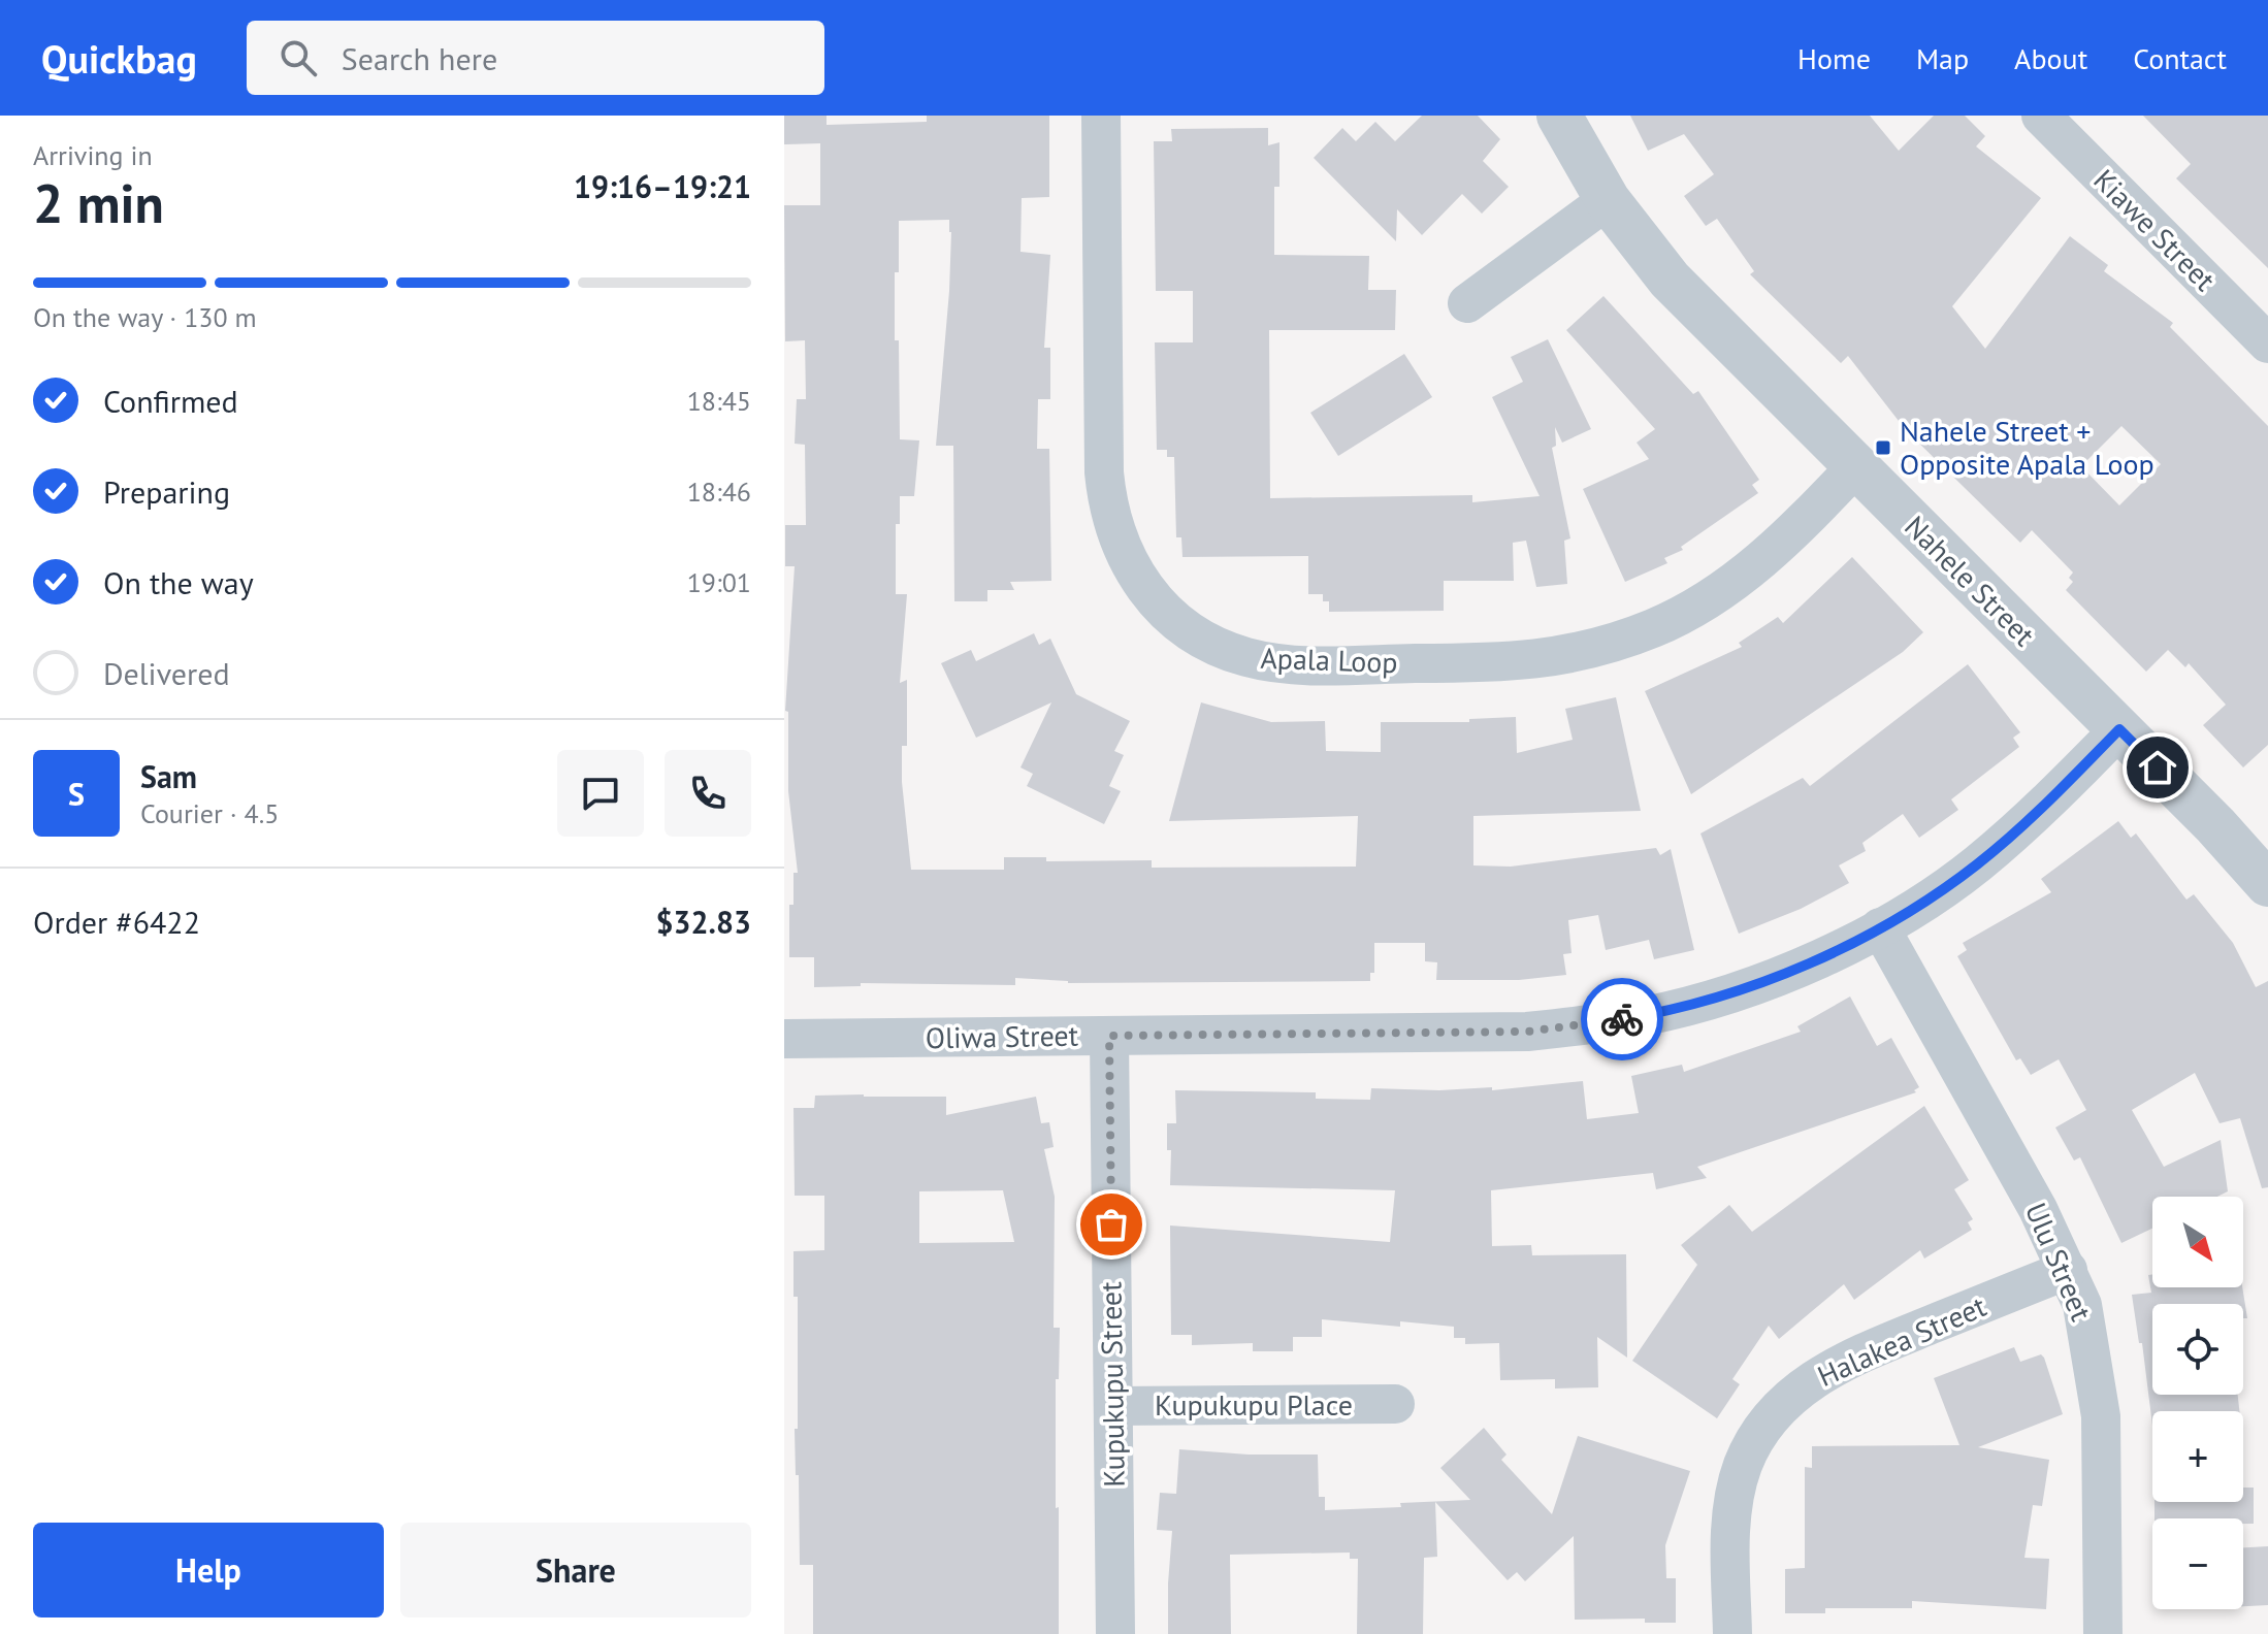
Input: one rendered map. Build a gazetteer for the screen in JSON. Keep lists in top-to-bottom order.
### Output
{
  "streets": {
    "street": [
      "Kiawe Street",
      "Nahele Street",
      "Apala Loop",
      "Oliwa Street",
      "Ulu Street",
      "Halakea Street",
      "Kupukupu Street",
      "Kupukupu Place"
    ]
  },
  "crossings": [
    ["Nahele Street", "Apala Loop"],
    ["Nahele Street", "Oliwa Street"],
    ["Oliwa Street", "Ulu Street"],
    ["Oliwa Street", "Kupukupu Street"],
    ["Ulu Street", "Halakea Street"],
    ["Kupukupu Street", "Kupukupu Place"]
  ],
  "places": {
    "transit": ["Nahele Street + Opposite Apala Loop"]
  },
  "north": "bottom right",
  "page": {
    "header": "Quickbag",
    "search": "Search here",
    "nav": [
      "Home",
      "Map",
      "About",
      "Contact"
    ],
    "heading": ["2 min", "Arriving in", "19:16–19:21"],
    "panel": [
      "Sam",
      "Courier · 4.5",
      "Order #6422",
      "$32.83"
    ],
    "bar": "On the way · 130 m",
    "list": [
      ["Confirmed", "18:45"],
      ["Preparing", "18:46"],
      ["On the way", "19:01"],
      "Delivered"
    ],
    "round": "S",
    "map_buttons": ["+", "−"],
    "buttons": ["Help", "Share"]
  }
}
